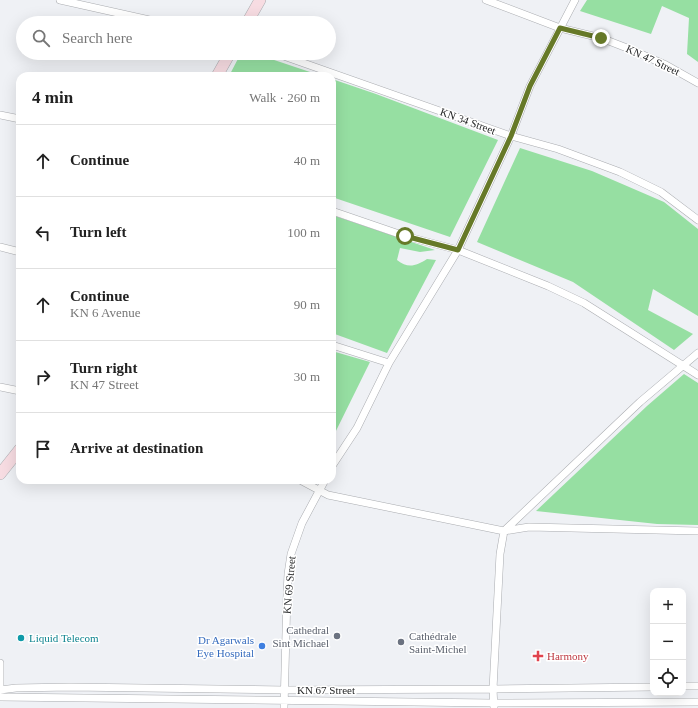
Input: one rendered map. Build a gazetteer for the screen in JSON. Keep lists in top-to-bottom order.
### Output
{
  "streets": {
    "street": [
      "KN 47 Street",
      "KN 34 Street",
      "KN 69 Street",
      "KN 67 Street"
    ]
  },
  "crossings": [
    ["KN 69 Street", "KN 67 Street"]
  ],
  "places": {
    "other": [
      "Cathedral Sint Michael",
      "Liquid Telecom",
      "Cathédrale Saint-Michel",
      "Dr Agarwals Eye Hospital"
    ],
    "health": ["Harmony"]
  },
  "page": {
    "search": "Search here",
    "heading": ["4 min", "Walk · 260 m"],
    "list": [
      ["Continue", "40 m"],
      ["Turn left", "100 m"],
      ["Continue", "KN 6 Avenue", "90 m"],
      ["Turn right", "KN 47 Street", "30 m"],
      "Arrive at destination"
    ],
    "map_buttons": ["+", "−"]
  }
}
